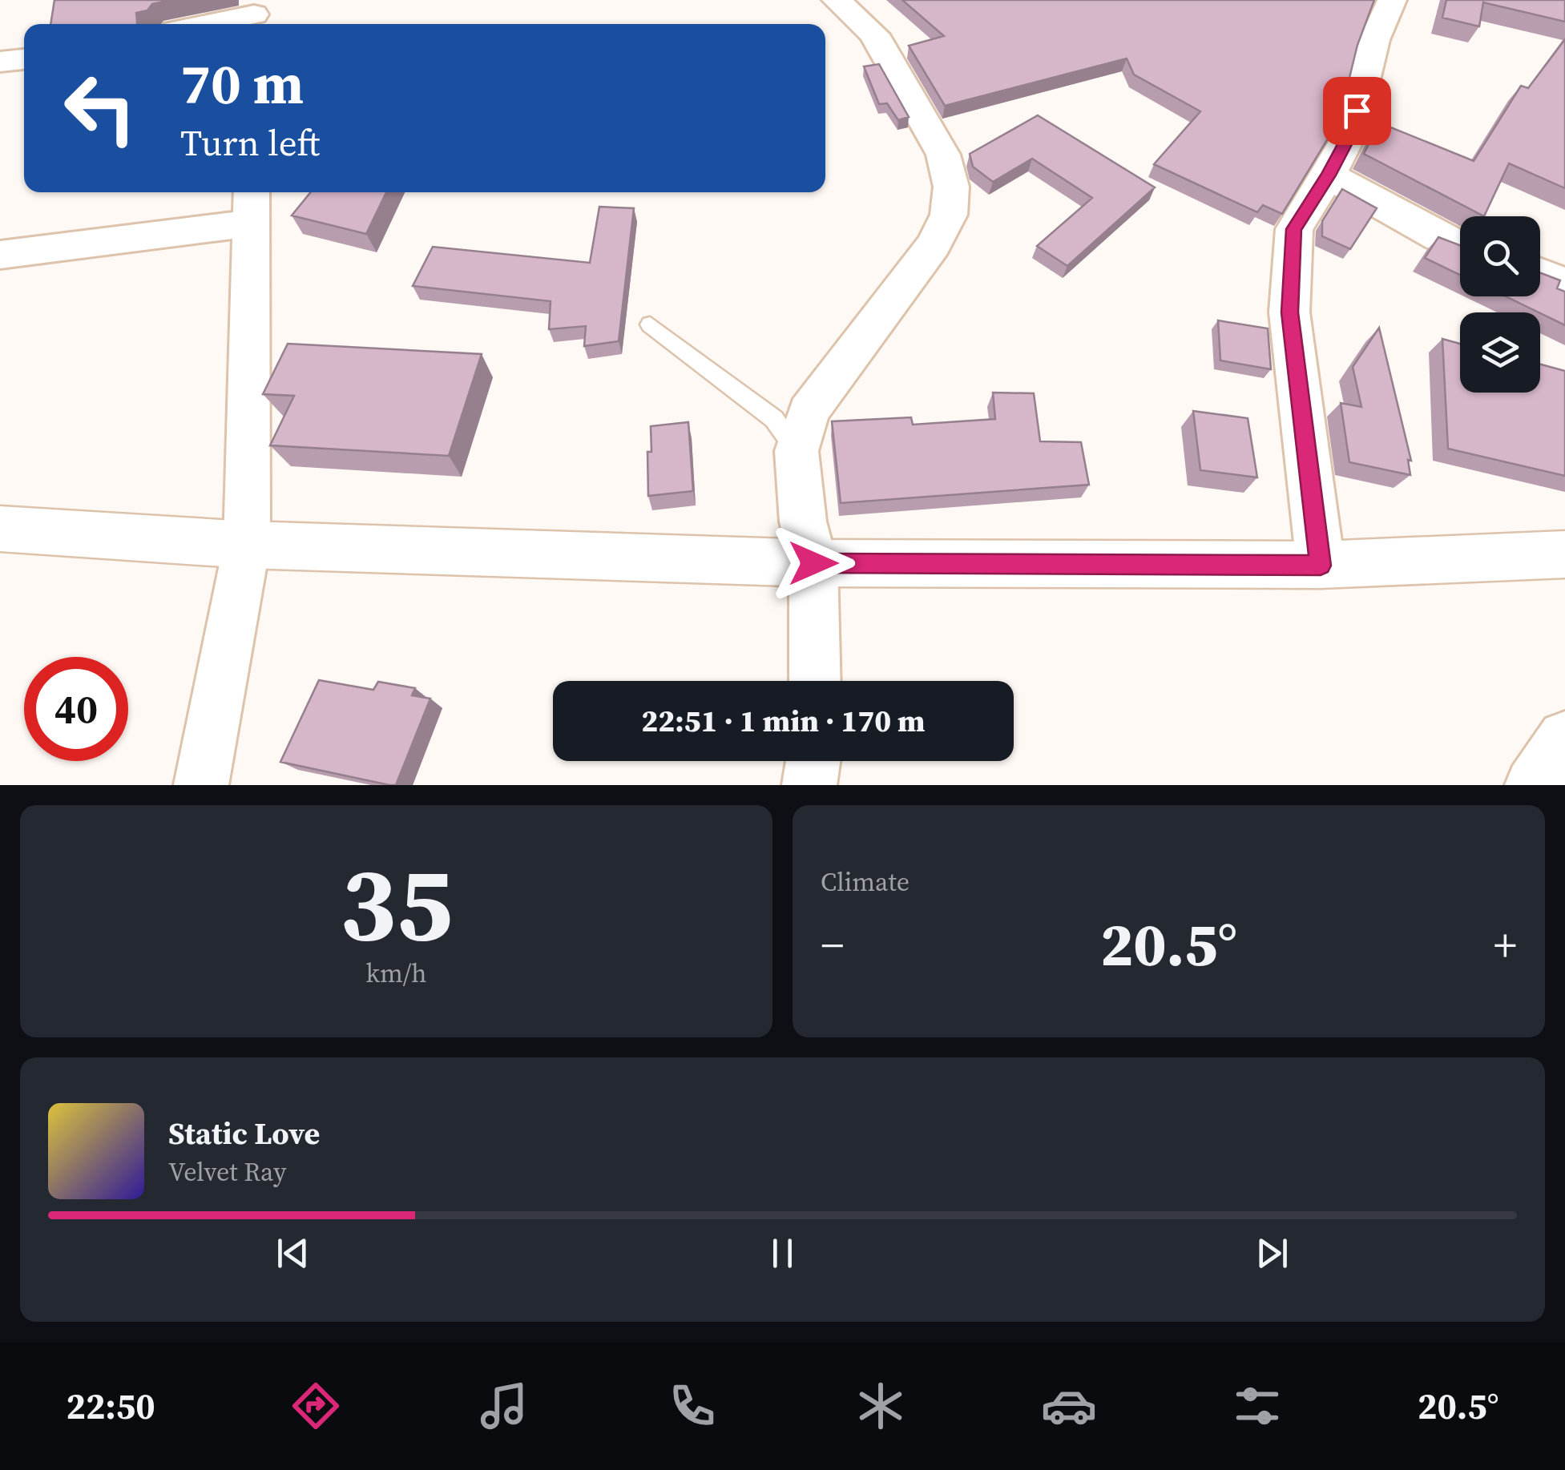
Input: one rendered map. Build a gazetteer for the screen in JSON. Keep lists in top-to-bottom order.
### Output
{
  "page": {
    "turn": ["70 m", "Turn left"],
    "limit": "40",
    "trip": "22:51 · 1 min · 170 m",
    "tile": [
      ["35", "km/h"],
      "Climate"
    ],
    "heat": ["−", "20.5°", "+"],
    "song": ["Static Love", "Velvet Ray"],
    "tabs": ["22:50", "20.5°"]
  }
}
